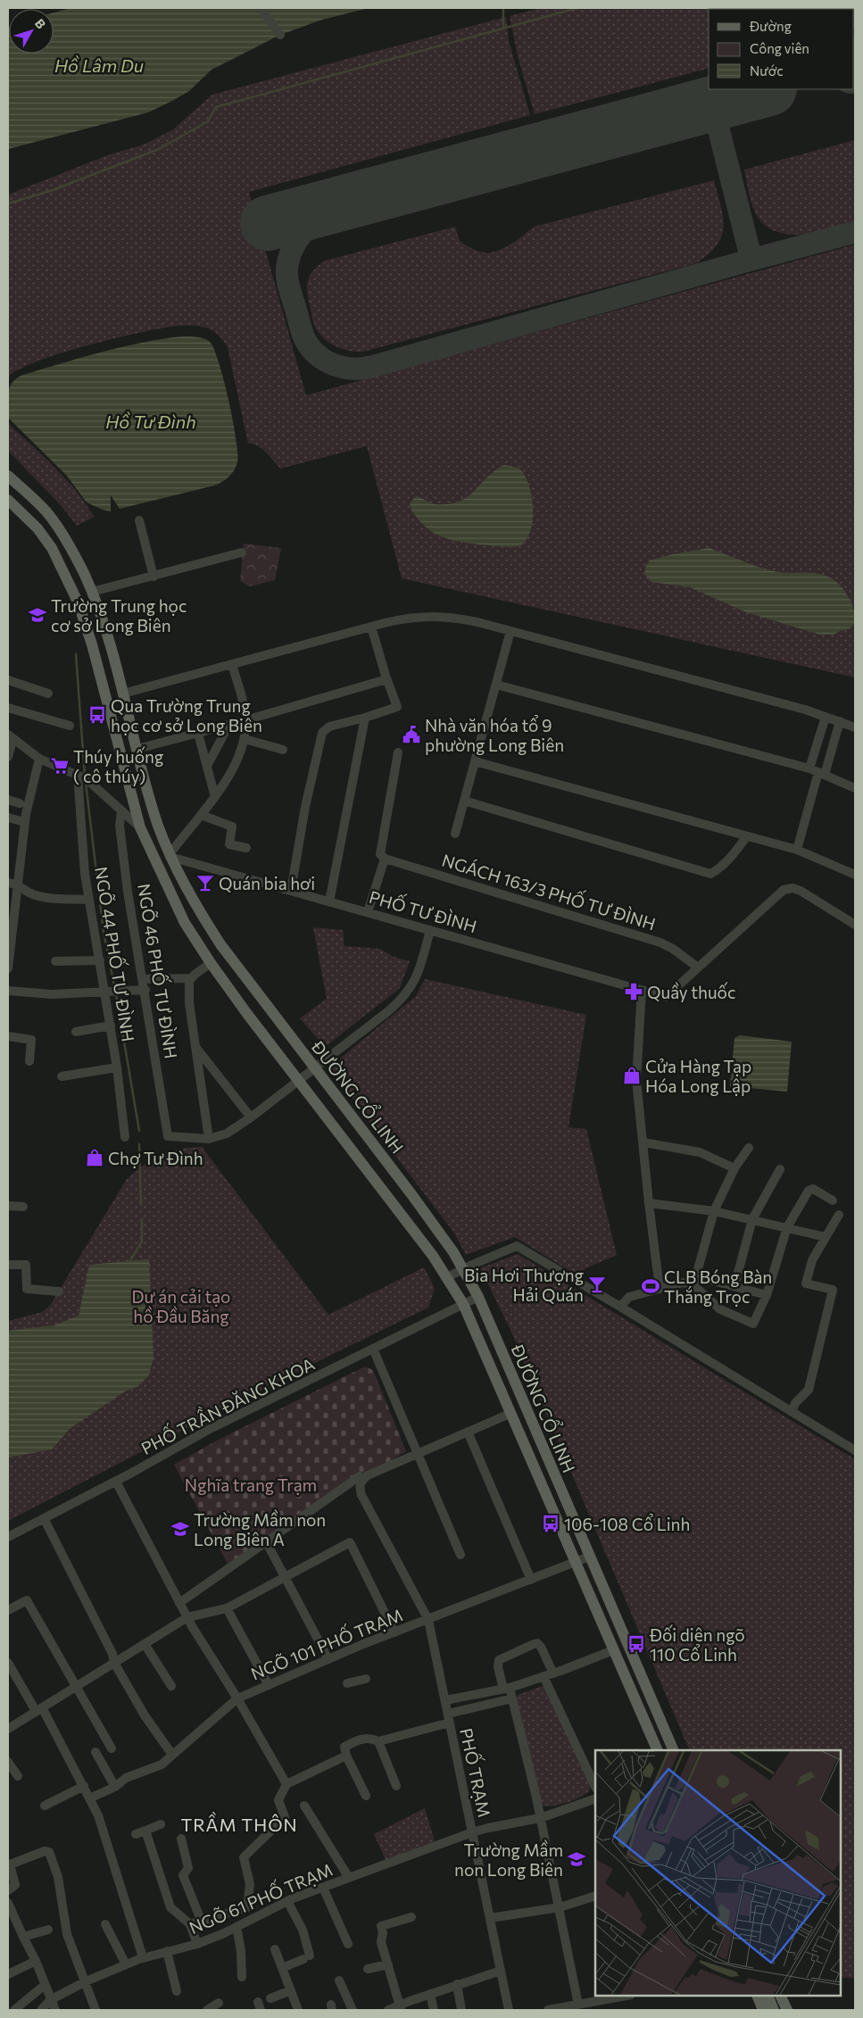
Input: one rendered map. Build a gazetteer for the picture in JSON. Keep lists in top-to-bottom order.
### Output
{
  "streets": {
    "main road": ["ĐƯỜNG CỔ LINH"],
    "street": [
      "NGÁCH 163/3 PHỐ TƯ ĐÌNH",
      "PHỐ TƯ ĐÌNH",
      "NGÕ 44 PHỐ TƯ ĐÌNH",
      "NGÕ 46 PHỐ TƯ ĐÌNH",
      "PHỐ TRẦN ĐĂNG KHOA",
      "NGÕ 101 PHỐ TRẠM",
      "PHỐ TRẠM",
      "NGÕ 61 PHỐ TRẠM"
    ]
  },
  "crossings": [
    ["NGÁCH 163/3 PHỐ TƯ ĐÌNH", "PHỐ TƯ ĐÌNH"],
    ["PHỐ TƯ ĐÌNH", "ĐƯỜNG CỔ LINH"],
    ["ĐƯỜNG CỔ LINH", "PHỐ TRẦN ĐĂNG KHOA"],
    ["ĐƯỜNG CỔ LINH", "NGÕ 101 PHỐ TRẠM"],
    ["NGÕ 101 PHỐ TRẠM", "PHỐ TRẠM"],
    ["PHỐ TRẠM", "NGÕ 61 PHỐ TRẠM"]
  ],
  "districts": ["TRẦM THÔN"],
  "water": ["Hồ Lâm Du", "Hồ Tư Đình"],
  "parks": ["Dự án cải tạo hồ Đầu Băng", "Nghĩa trang Trạm"],
  "places": {
    "school or university": ["Trường Trung học cơ sở Long Biên", "Trường Mầm non Long Biên A", "Trường Mầm non Long Biên"],
    "bus stop": ["Qua Trường Trung học cơ sở Long Biên", "106-108 Cổ Linh", "Đối diện ngõ 110 Cổ Linh"],
    "public building": ["Nhà văn hóa tổ 9 phường Long Biên"],
    "supermarket": ["Thúy huống ( cô thúy)"],
    "bar": ["Quán bia hơi", "Bia Hơi Thượng Hải Quán"],
    "pharmacy": ["Quầy thuốc"],
    "shop": ["Cửa Hàng Tạp Hóa Long Lập", "Chợ Tư Đình"],
    "sports": ["CLB Bóng Bàn Thắng Trọc"]
  },
  "legend": ["Đường", "Công viên", "Nước"],
  "north": "top right"
}
